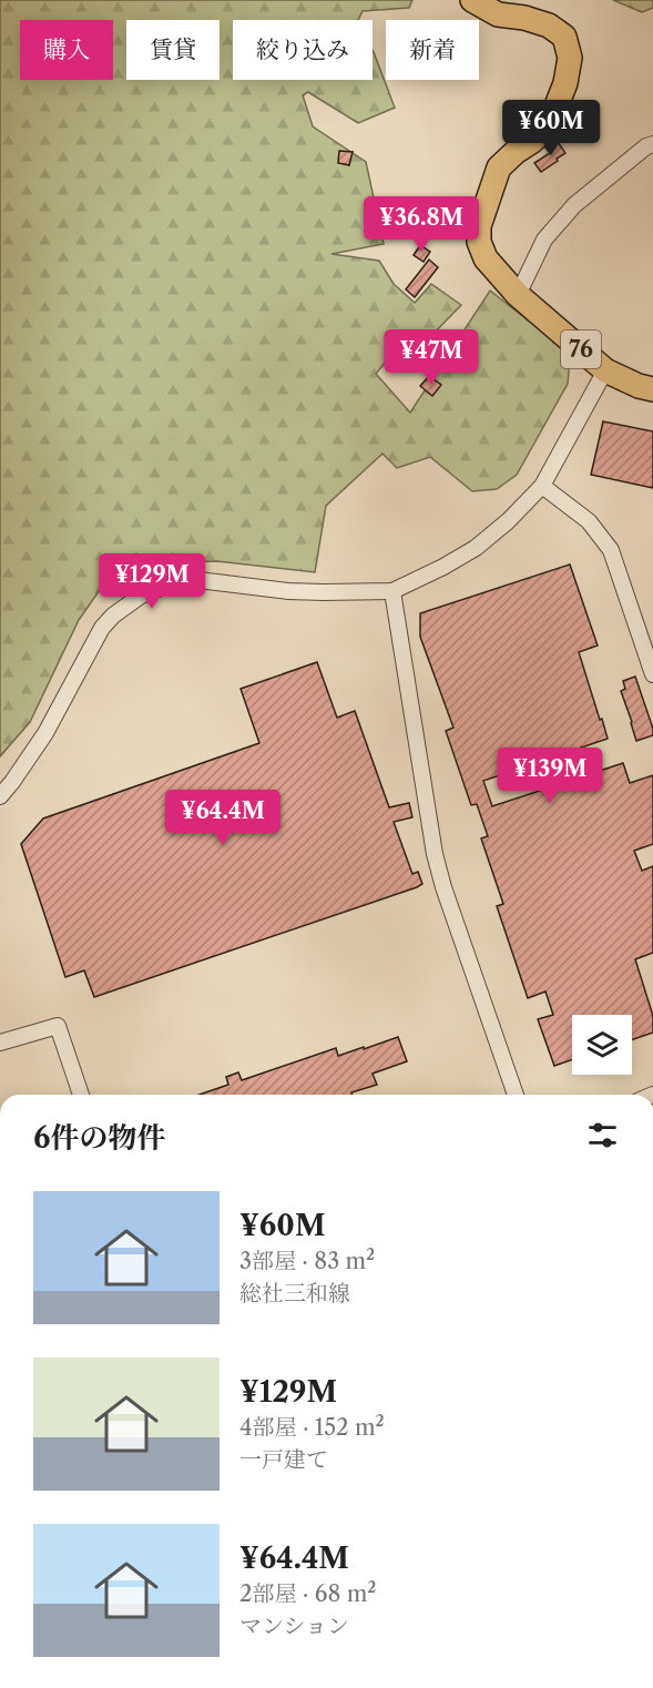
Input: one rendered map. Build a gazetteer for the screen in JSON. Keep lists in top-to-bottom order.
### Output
{
  "streets": {
    "main road": ["76"]
  },
  "page": {
    "chip": [
      "購入",
      "賃貸",
      "絞り込み",
      "新着"
    ],
    "price": [
      "¥60M",
      "¥36.8M",
      "¥47M",
      "¥129M",
      "¥139M",
      "¥64.4M"
    ],
    "heading": "6件の物件",
    "list": [
      {
        "name": "¥60M",
        "note": "3部屋 · 83 m² · 総社三和線"
      },
      {
        "name": "¥129M",
        "note": "4部屋 · 152 m² · 一戸建て"
      },
      {
        "name": "¥64.4M",
        "note": "2部屋 · 68 m² · マンション"
      }
    ]
  }
}
